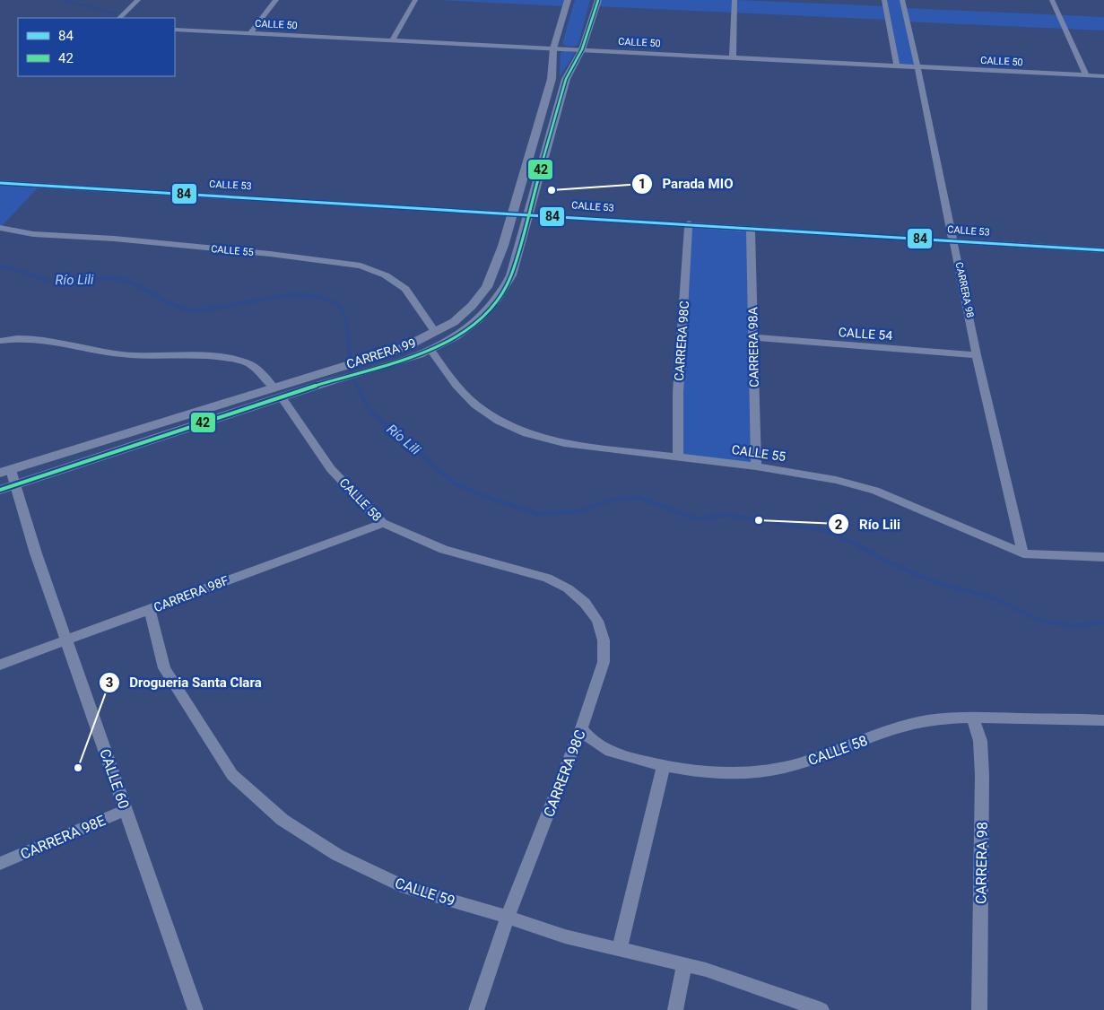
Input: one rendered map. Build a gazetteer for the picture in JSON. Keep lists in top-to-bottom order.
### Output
{
  "streets": {
    "street": [
      "CALLE 50",
      "CALLE 53",
      "CALLE 55",
      "CARRERA 98",
      "CALLE 54",
      "CARRERA 98C",
      "CARRERA 98A",
      "CARRERA 99",
      "CALLE 58",
      "CARRERA 98F",
      "CALLE 60",
      "CARRERA 98E",
      "CALLE 59"
    ]
  },
  "crossings": [
    ["CALLE 50", "CARRERA 98"],
    ["CALLE 50", "CARRERA 99"],
    ["CALLE 53", "CARRERA 98"],
    ["CALLE 53", "CARRERA 98C"],
    ["CALLE 53", "CARRERA 98A"],
    ["CALLE 53", "CARRERA 99"],
    ["CALLE 55", "CARRERA 98"],
    ["CALLE 55", "CARRERA 98C"],
    ["CALLE 55", "CARRERA 98A"],
    ["CALLE 55", "CARRERA 99"],
    ["CARRERA 98", "CALLE 54"],
    ["CARRERA 98", "CALLE 58"],
    ["CALLE 54", "CARRERA 98A"],
    ["CARRERA 98C", "CALLE 58"],
    ["CARRERA 98C", "CALLE 59"],
    ["CARRERA 99", "CALLE 58"],
    ["CARRERA 99", "CALLE 60"],
    ["CALLE 58", "CARRERA 98F"],
    ["CARRERA 98F", "CALLE 60"],
    ["CARRERA 98F", "CALLE 59"],
    ["CALLE 60", "CARRERA 98E"]
  ],
  "water": ["Río Lili"],
  "places": ["Parada MIO", "Río Lili", "Drogueria Santa Clara"],
  "lines": ["transit line 42", "transit line 84"],
  "legend": ["84", "42"]
}
